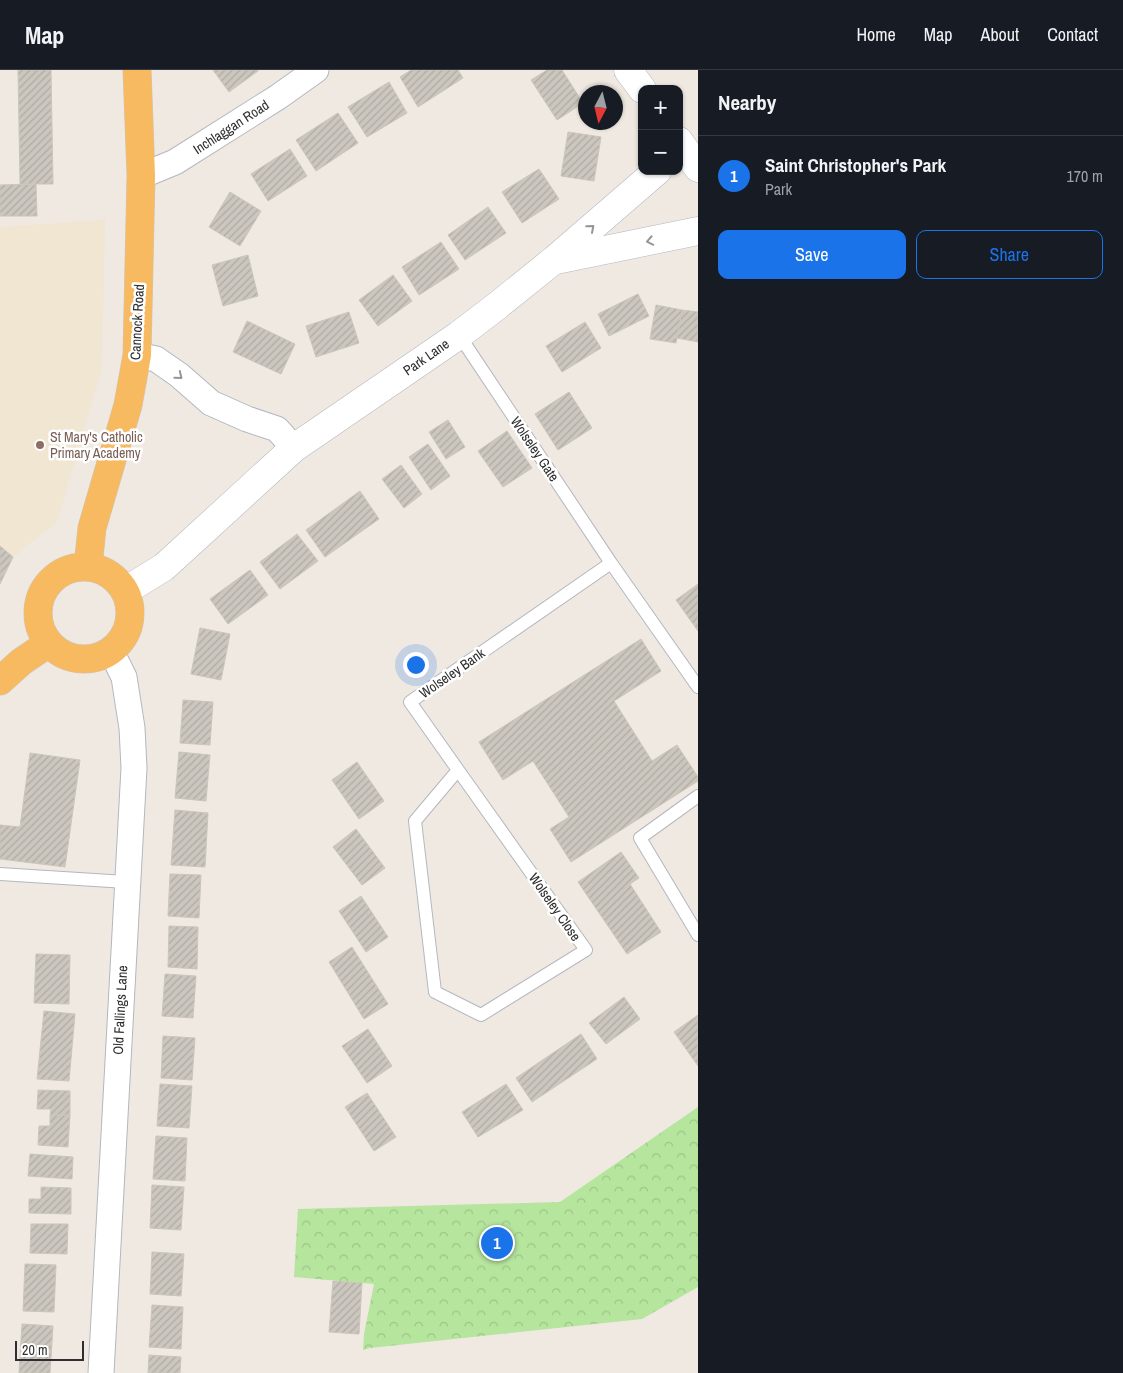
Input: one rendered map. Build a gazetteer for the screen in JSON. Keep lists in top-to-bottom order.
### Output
{
  "streets": {
    "highway": ["Cannock Road"],
    "street": ["Inchlaggan Road", "Park Lane", "Old Fallings Lane"],
    "lane": ["Wolseley Gate", "Wolseley Bank", "Wolseley Close"]
  },
  "crossings": [
    ["Inchlaggan Road", "Cannock Road"],
    ["Cannock Road", "Park Lane"],
    ["Cannock Road", "Old Fallings Lane"],
    ["Park Lane", "Wolseley Gate"],
    ["Park Lane", "Old Fallings Lane"],
    ["Wolseley Gate", "Wolseley Bank"],
    ["Wolseley Bank", "Wolseley Close"]
  ],
  "places": ["St Mary's Catholic Primary Academy"],
  "scale_bar": "20 m",
  "north": "bottom",
  "page": {
    "header": "Map",
    "nav": [
      "Home",
      "Map",
      "About",
      "Contact"
    ],
    "heading": "Nearby",
    "map_buttons": ["+", "−"],
    "list": [
      {
        "mark": "1",
        "name": "Saint Christopher's Park",
        "note": "Park",
        "value": "170 m"
      }
    ],
    "buttons": ["Save", "Share"],
    "pins": "1",
    "scale": "20 m"
  }
}
